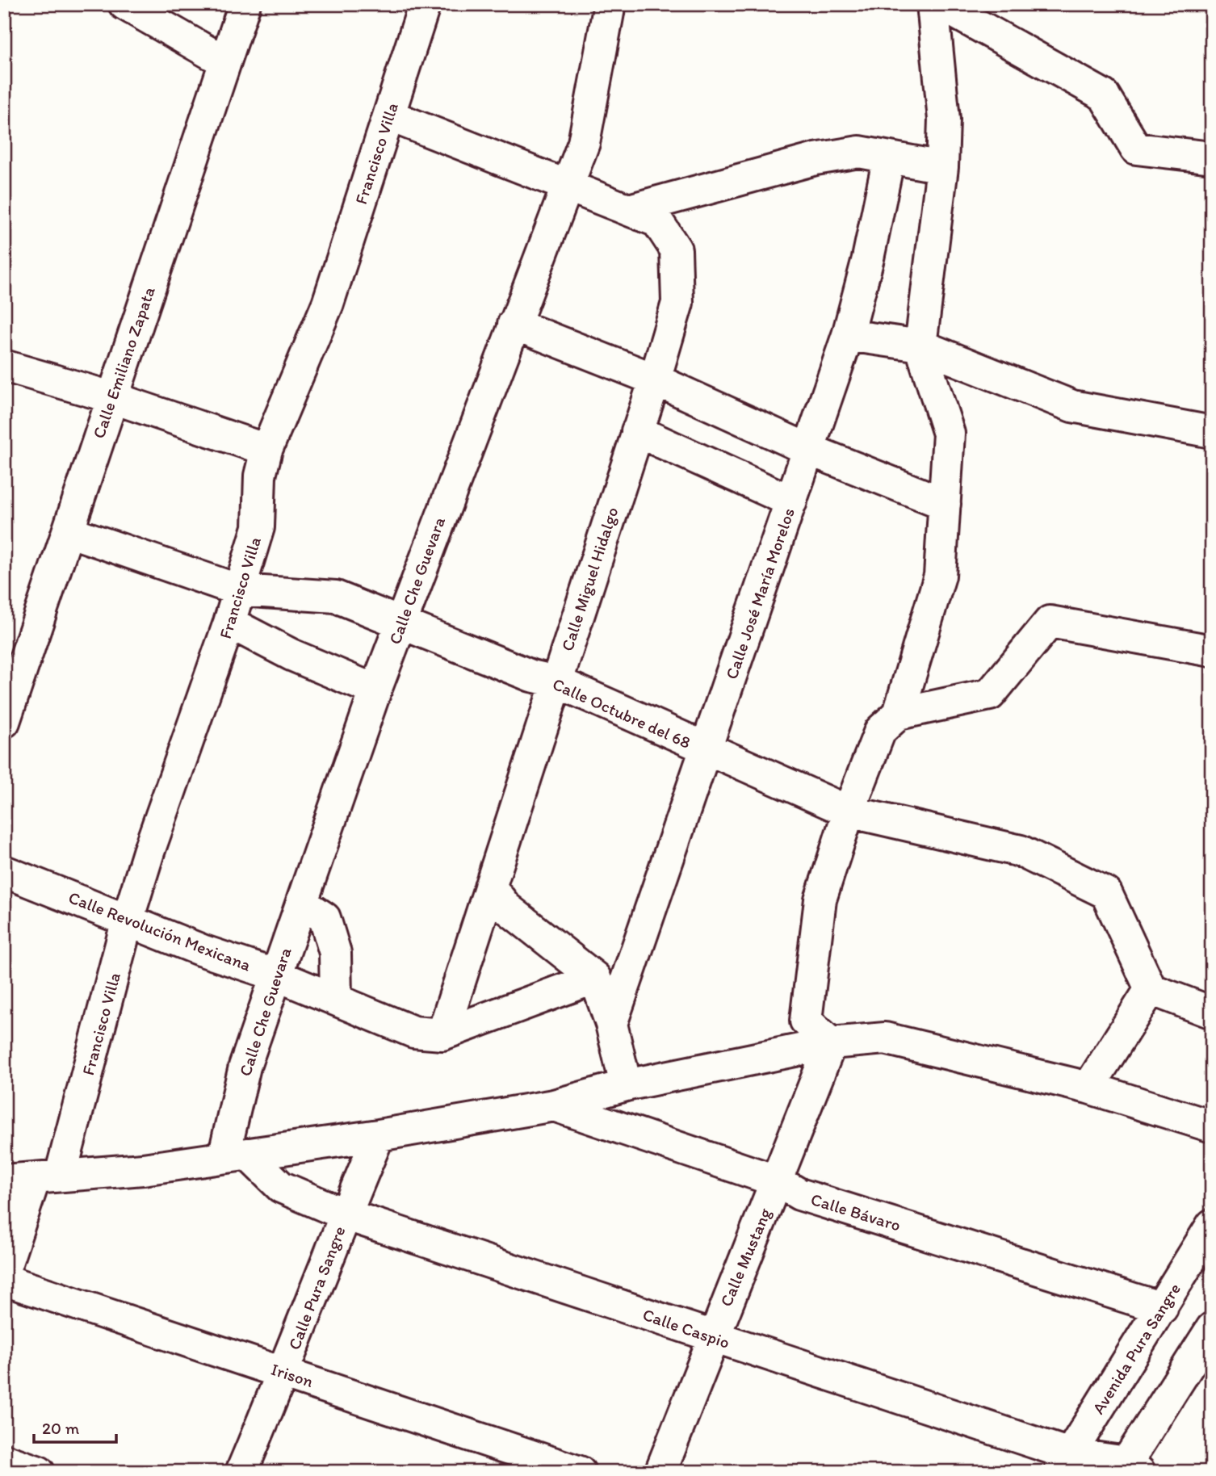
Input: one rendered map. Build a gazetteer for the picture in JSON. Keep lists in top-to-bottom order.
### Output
{
  "streets": {
    "street": [
      "Francisco Villa",
      "Calle Emiliano Zapata",
      "Calle Miguel Hidalgo",
      "Calle Che Guevara",
      "Calle José María Morelos",
      "Calle Octubre del 68",
      "Calle Revolución Mexicana",
      "Calle Bávaro",
      "Calle Mustang",
      "Calle Pura Sangre",
      "Calle Caspio",
      "Avenida Pura Sangre",
      "Irison"
    ]
  },
  "crossings": [
    ["Francisco Villa", "Calle Octubre del 68"],
    ["Francisco Villa", "Calle Revolución Mexicana"],
    ["Calle Emiliano Zapata", "Calle Octubre del 68"],
    ["Calle Miguel Hidalgo", "Calle Octubre del 68"],
    ["Calle Miguel Hidalgo", "Calle Revolución Mexicana"],
    ["Calle Che Guevara", "Calle Octubre del 68"],
    ["Calle Che Guevara", "Calle Revolución Mexicana"],
    ["Calle Che Guevara", "Calle Caspio"],
    ["Calle José María Morelos", "Calle Octubre del 68"],
    ["Calle Bávaro", "Calle Mustang"],
    ["Calle Bávaro", "Avenida Pura Sangre"],
    ["Calle Mustang", "Calle Caspio"],
    ["Calle Pura Sangre", "Calle Caspio"],
    ["Calle Pura Sangre", "Irison"],
    ["Calle Caspio", "Avenida Pura Sangre"]
  ],
  "scale_bar": "20 m"
}
